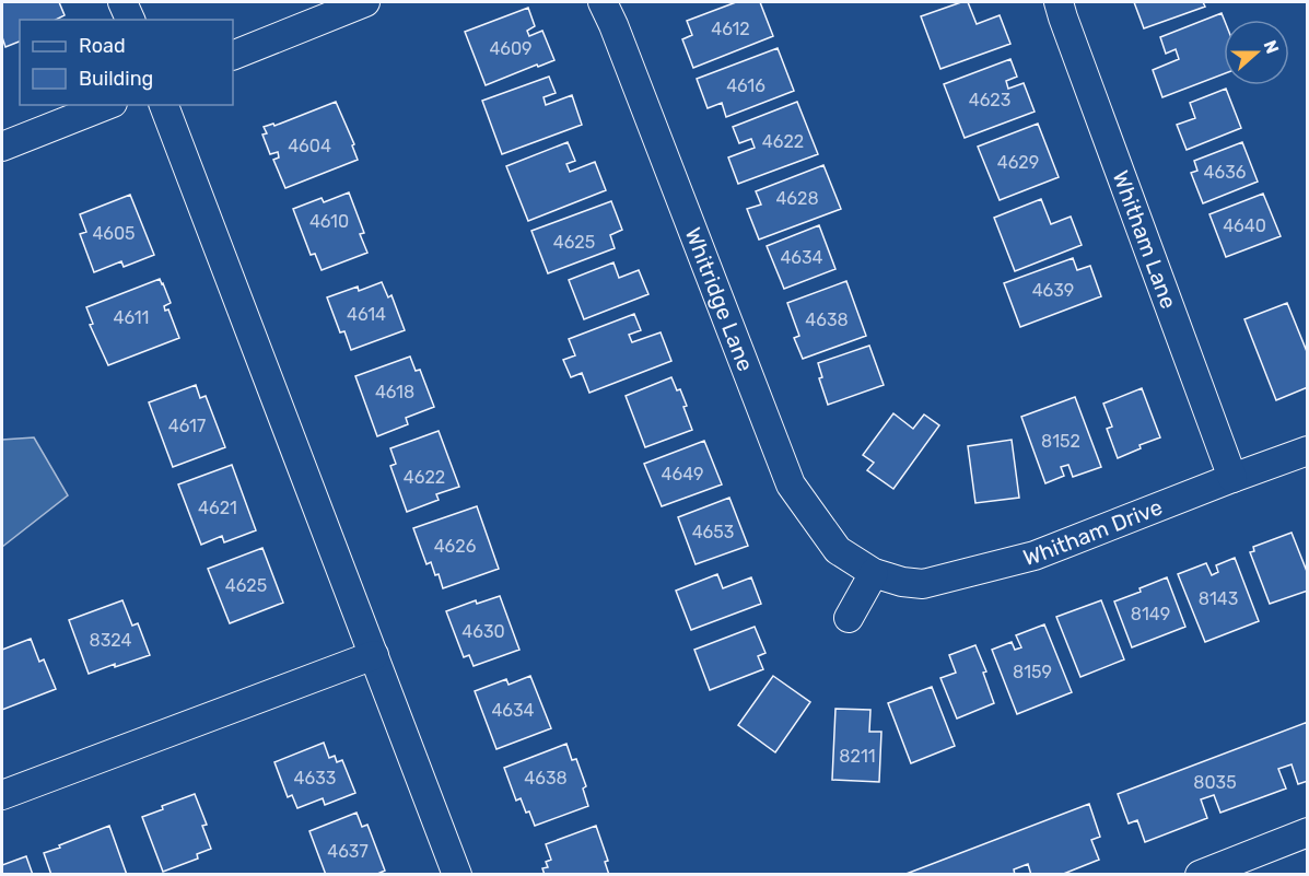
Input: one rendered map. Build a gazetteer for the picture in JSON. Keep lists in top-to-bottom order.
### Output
{
  "streets": {
    "street": ["Whitham Lane", "Whitridge Lane", "Whitham Drive"]
  },
  "crossings": [
    ["Whitham Lane", "Whitham Drive"],
    ["Whitridge Lane", "Whitham Drive"]
  ],
  "house_numbers": [
    "4612",
    "4609",
    "4616",
    "4623",
    "4622",
    "4604",
    "4629",
    "4636",
    "4628",
    "4610",
    "4640",
    "4605",
    "4625",
    "4634",
    "4639",
    "4614",
    "4611",
    "4638",
    "4618",
    "4617",
    "8152",
    "4649",
    "4622",
    "4621",
    "4653",
    "4626",
    "4625",
    "8143",
    "8149",
    "4630",
    "8324",
    "8159",
    "4634",
    "8211",
    "4633",
    "4638",
    "8035",
    "4637"
  ],
  "legend": ["Road", "Building"],
  "north": "right"
}
